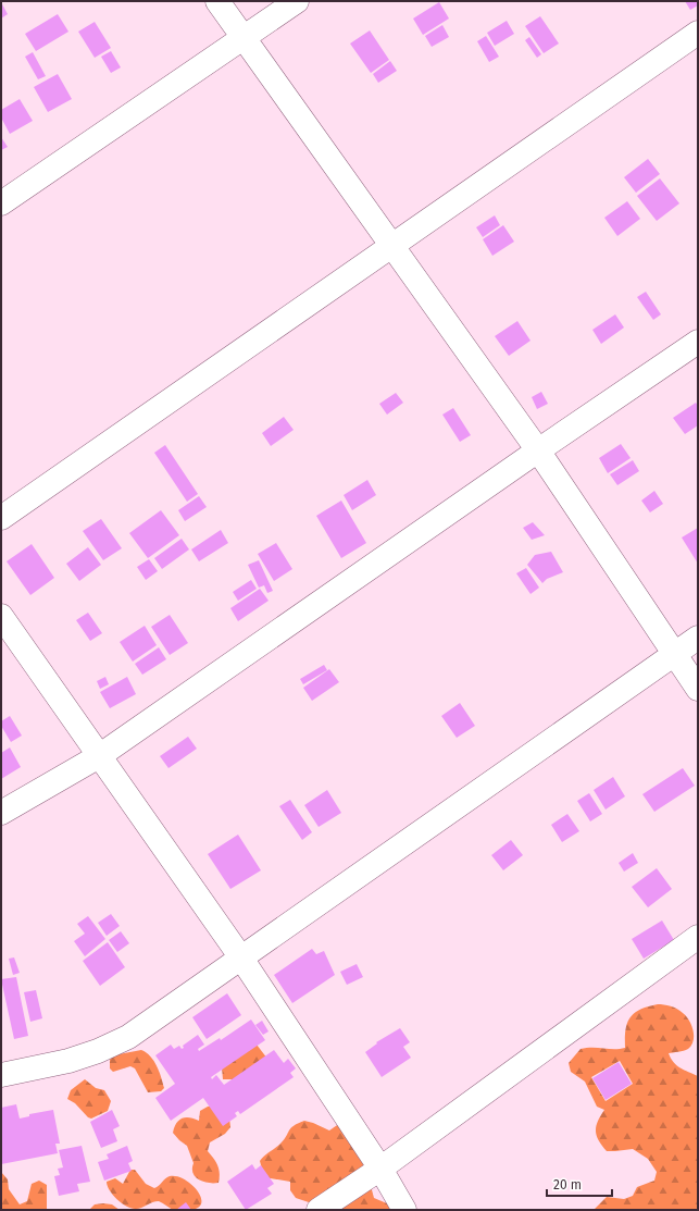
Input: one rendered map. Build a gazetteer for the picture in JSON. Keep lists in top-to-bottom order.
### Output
{
  "scale_bar": "20 m"
}
